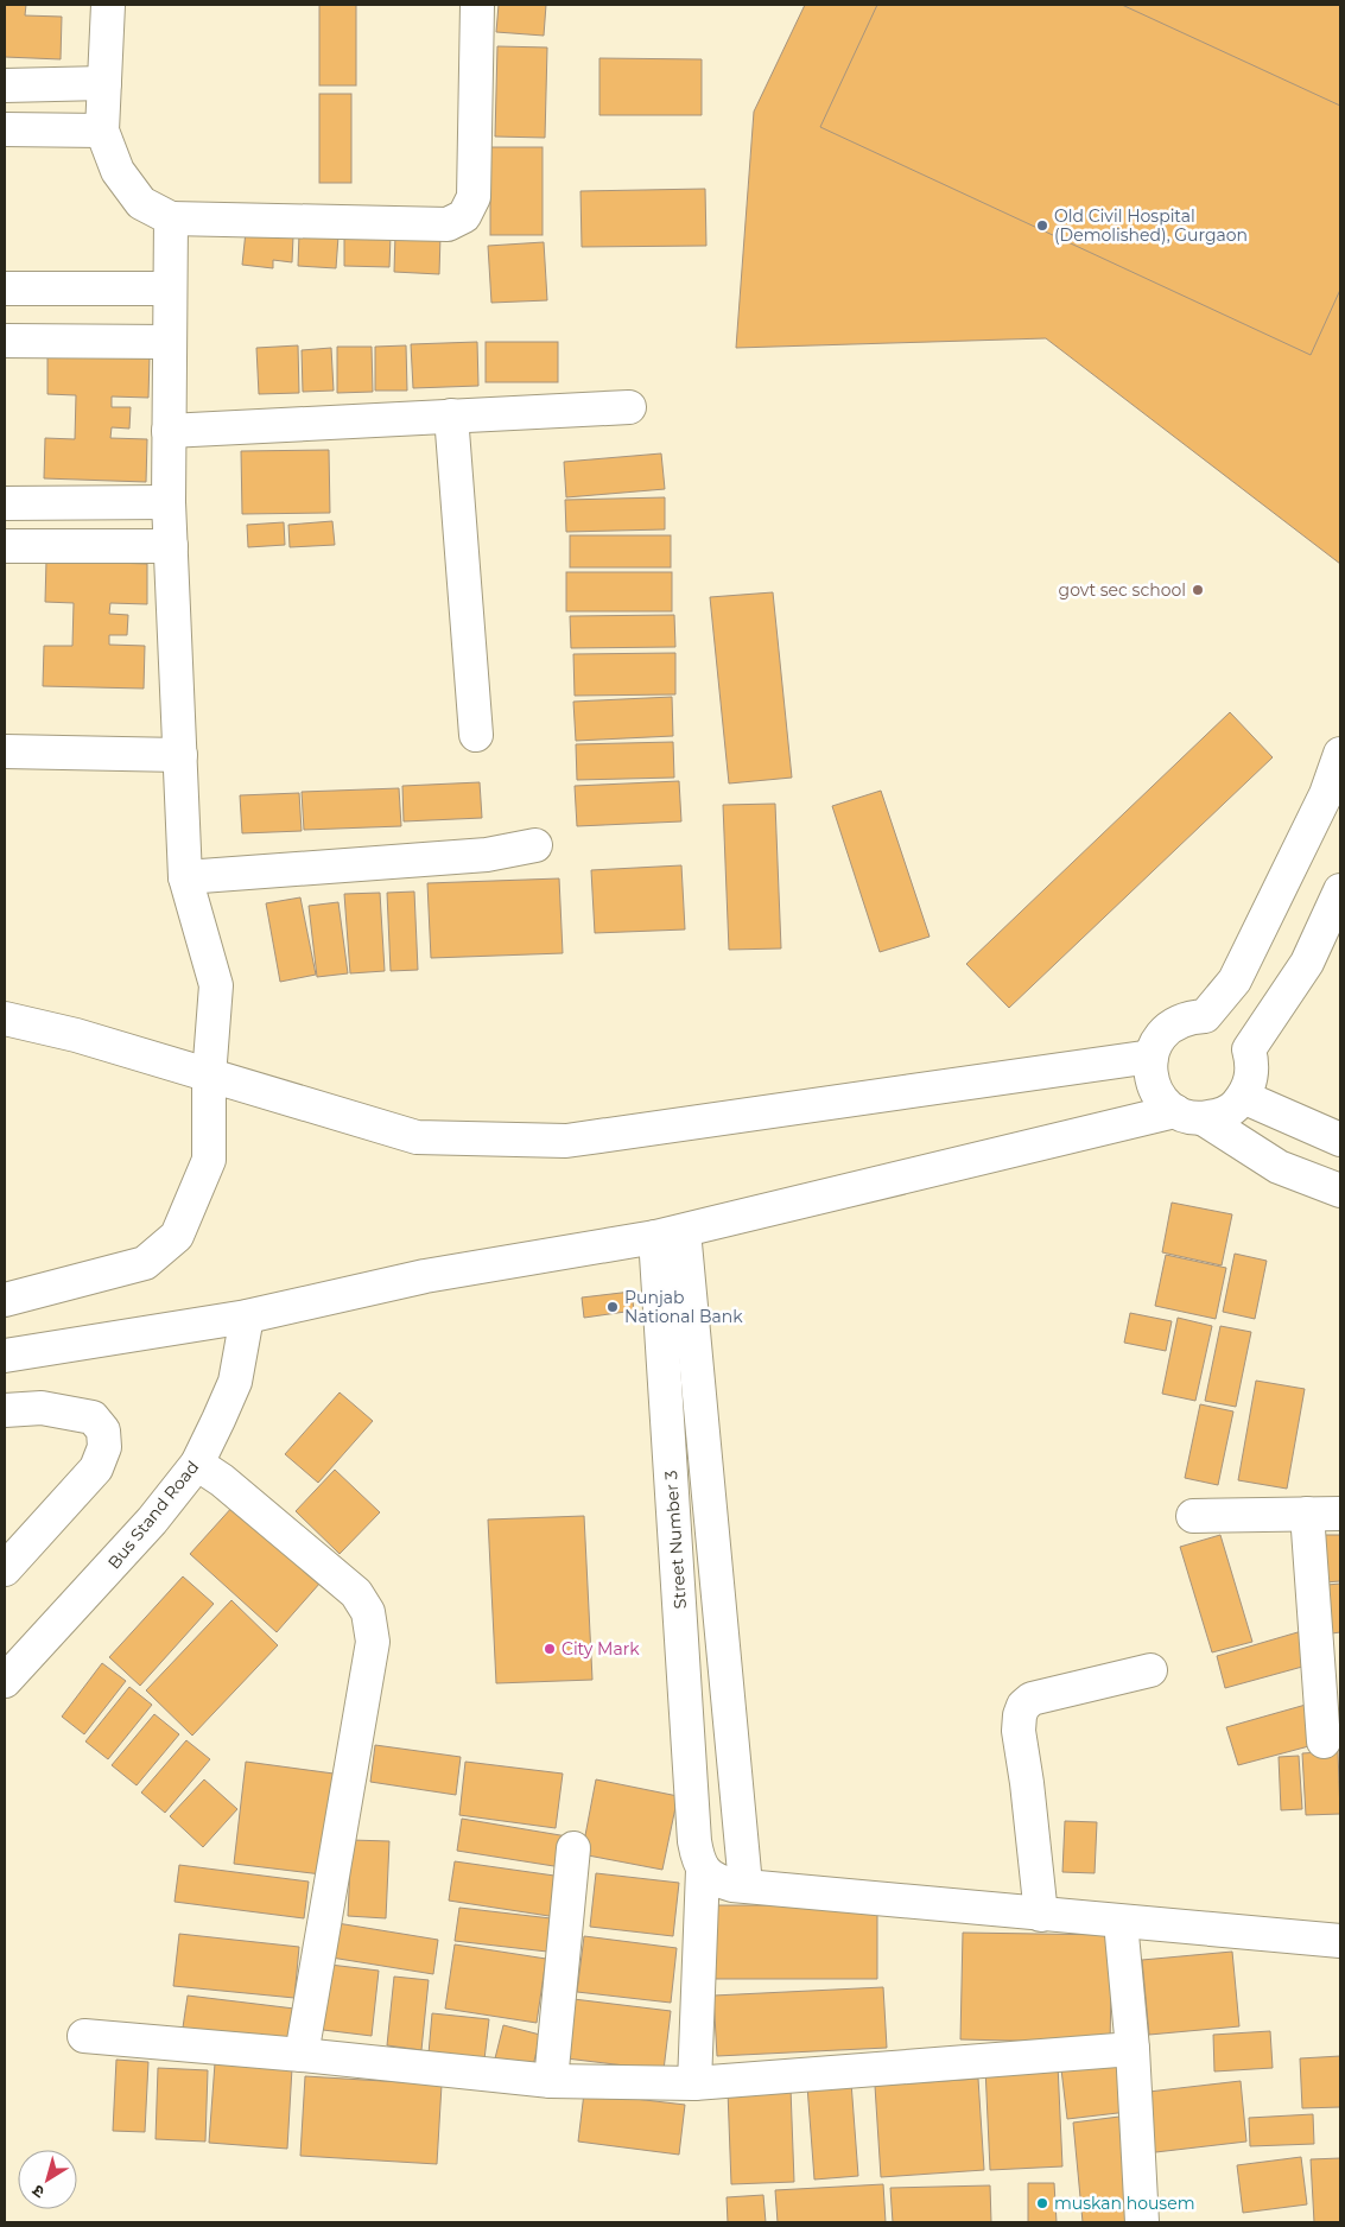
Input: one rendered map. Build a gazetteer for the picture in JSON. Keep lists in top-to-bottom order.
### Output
{
  "streets": {
    "street": ["Bus Stand Road", "Street Number 3"]
  },
  "places": [
    "Old Civil Hospital (Demolished), Gurgaon",
    "govt sec school",
    "Punjab National Bank",
    "City Mark",
    "muskan housem"
  ],
  "north": "bottom left"
}
